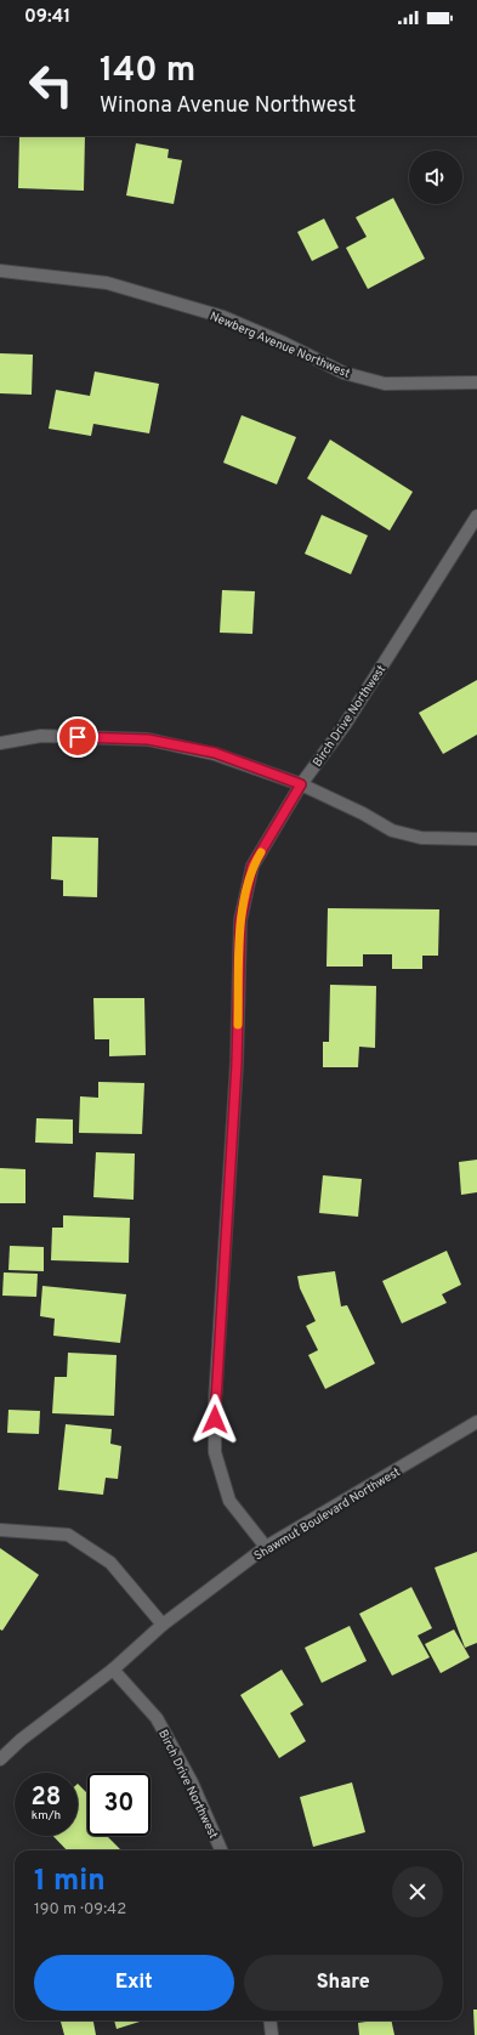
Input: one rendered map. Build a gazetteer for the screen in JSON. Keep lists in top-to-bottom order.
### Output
{
  "streets": {
    "street": ["Newberg Avenue Northwest", "Birch Drive Northwest", "Shawmut Boulevard Northwest"]
  },
  "crossings": [
    ["Birch Drive Northwest", "Shawmut Boulevard Northwest"]
  ],
  "page": {
    "status": "09:41",
    "turn": ["140 m", "Winona Avenue Northwest"],
    "speed": "28 km/h",
    "limit": "30",
    "heading": ["1 min", "190 m · 09:42"],
    "buttons": ["Exit", "Share"]
  }
}
